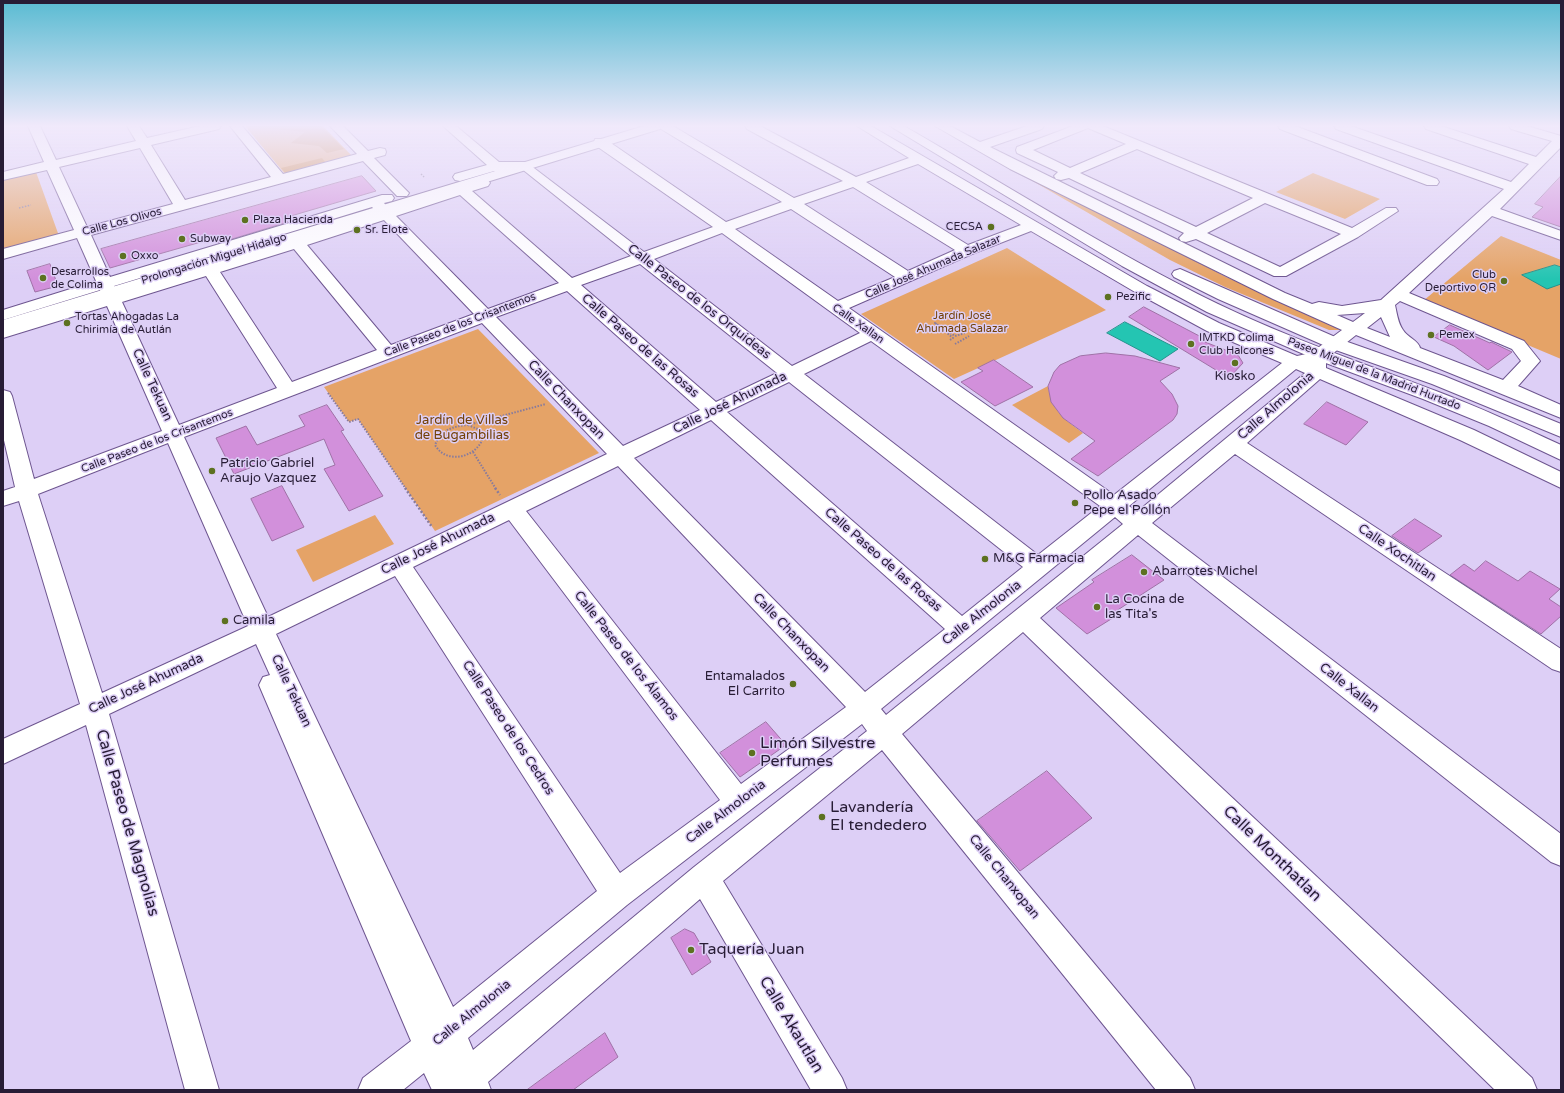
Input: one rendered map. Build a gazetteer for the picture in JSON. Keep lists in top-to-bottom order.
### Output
{
  "streets": {
    "main road": [
      "Calle Los Olivos",
      "Calle José Ahumada Salazar",
      "Calle Paseo de los Orquideas",
      "Calle Xallan",
      "Calle Paseo de los Crisantemos",
      "Calle Paseo de las Rosas",
      "Paseo Miguel de la Madrid Hurtado",
      "Calle Tekuan",
      "Calle Chanxopan",
      "Calle José Ahumada",
      "Calle Almolonia",
      "Calle Xochitlan",
      "Calle Paseo de los Álamos",
      "Calle Paseo de los Cedros",
      "Calle Paseo de Magnolias",
      "Calle Monthatlan",
      "Calle Akautlan"
    ]
  },
  "crossings": [
    ["Calle Los Olivos", "Calle Tekuan"],
    ["Calle José Ahumada Salazar", "Calle Xallan"],
    ["Calle Paseo de los Orquideas", "Calle Paseo de los Crisantemos"],
    ["Calle Paseo de los Orquideas", "Calle José Ahumada"],
    ["Calle Paseo de los Orquideas", "Calle Almolonia"],
    ["Calle Xallan", "Calle Paseo de los Crisantemos"],
    ["Calle Xallan", "Calle José Ahumada"],
    ["Calle Xallan", "Calle Almolonia"],
    ["Calle Paseo de los Crisantemos", "Calle Paseo de las Rosas"],
    ["Calle Paseo de los Crisantemos", "Calle Tekuan"],
    ["Calle Paseo de los Crisantemos", "Calle Chanxopan"],
    ["Calle Paseo de los Crisantemos", "Calle Paseo de Magnolias"],
    ["Calle Paseo de las Rosas", "Calle José Ahumada"],
    ["Calle Paseo de las Rosas", "Calle Almolonia"],
    ["Paseo Miguel de la Madrid Hurtado", "Calle Almolonia"],
    ["Calle Tekuan", "Calle José Ahumada"],
    ["Calle Tekuan", "Calle Almolonia"],
    ["Calle Chanxopan", "Calle José Ahumada"],
    ["Calle Chanxopan", "Calle Almolonia"],
    ["Calle José Ahumada", "Calle Paseo de los Álamos"],
    ["Calle José Ahumada", "Calle Paseo de los Cedros"],
    ["Calle José Ahumada", "Calle Paseo de Magnolias"],
    ["Calle Almolonia", "Calle Xochitlan"],
    ["Calle Almolonia", "Calle Paseo de los Álamos"],
    ["Calle Almolonia", "Calle Paseo de los Cedros"],
    ["Calle Almolonia", "Calle Monthatlan"],
    ["Calle Almolonia", "Calle Akautlan"]
  ],
  "parks": ["Jardín José Ahumada Salazar", "Jardín de Villas de Bugambilias"],
  "places": [
    "Plaza Hacienda",
    "CECSA",
    "Sr. Elote",
    "Subway",
    "Oxxo",
    "Desarrollos de Colima",
    "Club Deportivo QR",
    "Pezific",
    "Tortas Ahogadas La Chirimía de Autlán",
    "Pemex",
    "IMTKD Colima Club Halcones",
    "Kiosko",
    "Patricio Gabriel Araujo Vazquez",
    "Pollo Asado Pepe el Pollón",
    "M&G Farmacia",
    "Abarrotes Michel",
    "La Cocina de las Tita's",
    "Camila",
    "Entamalados El Carrito",
    "Limón Silvestre Perfumes",
    "Lavandería El tendedero",
    "Taquería Juan"
  ]
}
